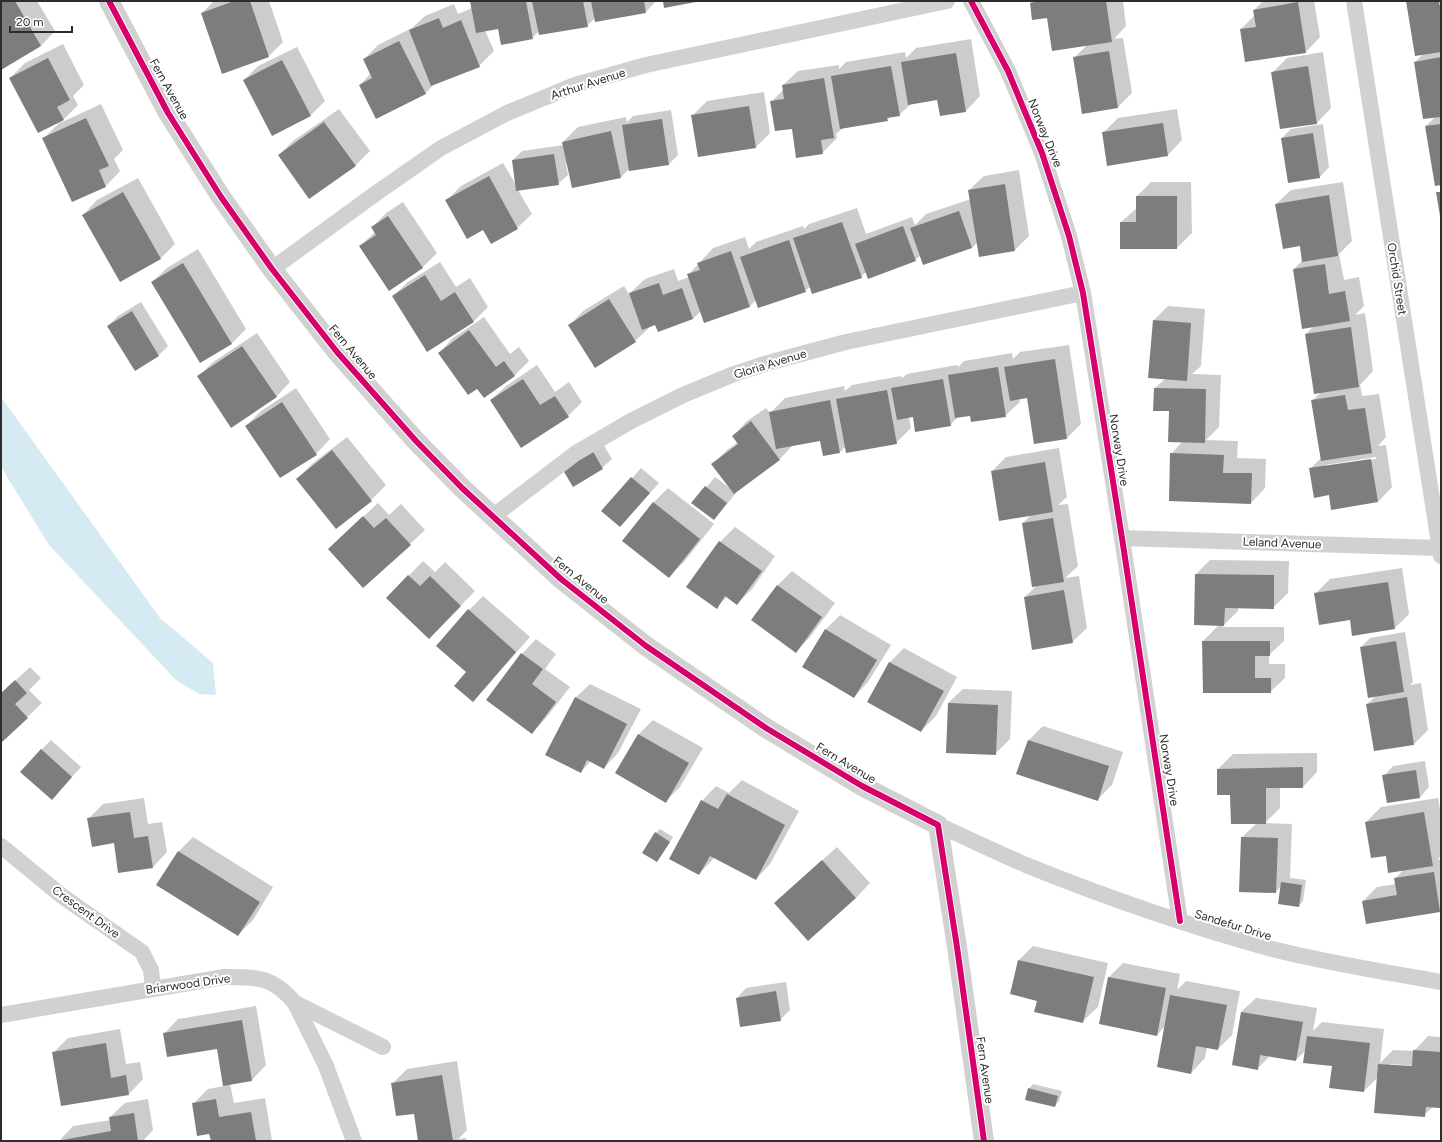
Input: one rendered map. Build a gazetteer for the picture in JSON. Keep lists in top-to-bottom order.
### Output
{
  "streets": {
    "street": [
      "Arthur Avenue",
      "Fern Avenue",
      "Norway Drive",
      "Orchid Street",
      "Gloria Avenue",
      "Leland Avenue",
      "Crescent Drive",
      "Sandefur Drive",
      "Briarwood Drive"
    ]
  },
  "crossings": [
    ["Arthur Avenue", "Fern Avenue"],
    ["Fern Avenue", "Gloria Avenue"],
    ["Fern Avenue", "Sandefur Drive"],
    ["Norway Drive", "Gloria Avenue"],
    ["Norway Drive", "Leland Avenue"],
    ["Norway Drive", "Sandefur Drive"],
    ["Orchid Street", "Leland Avenue"],
    ["Crescent Drive", "Briarwood Drive"]
  ],
  "scale_bar": "20 m"
}
